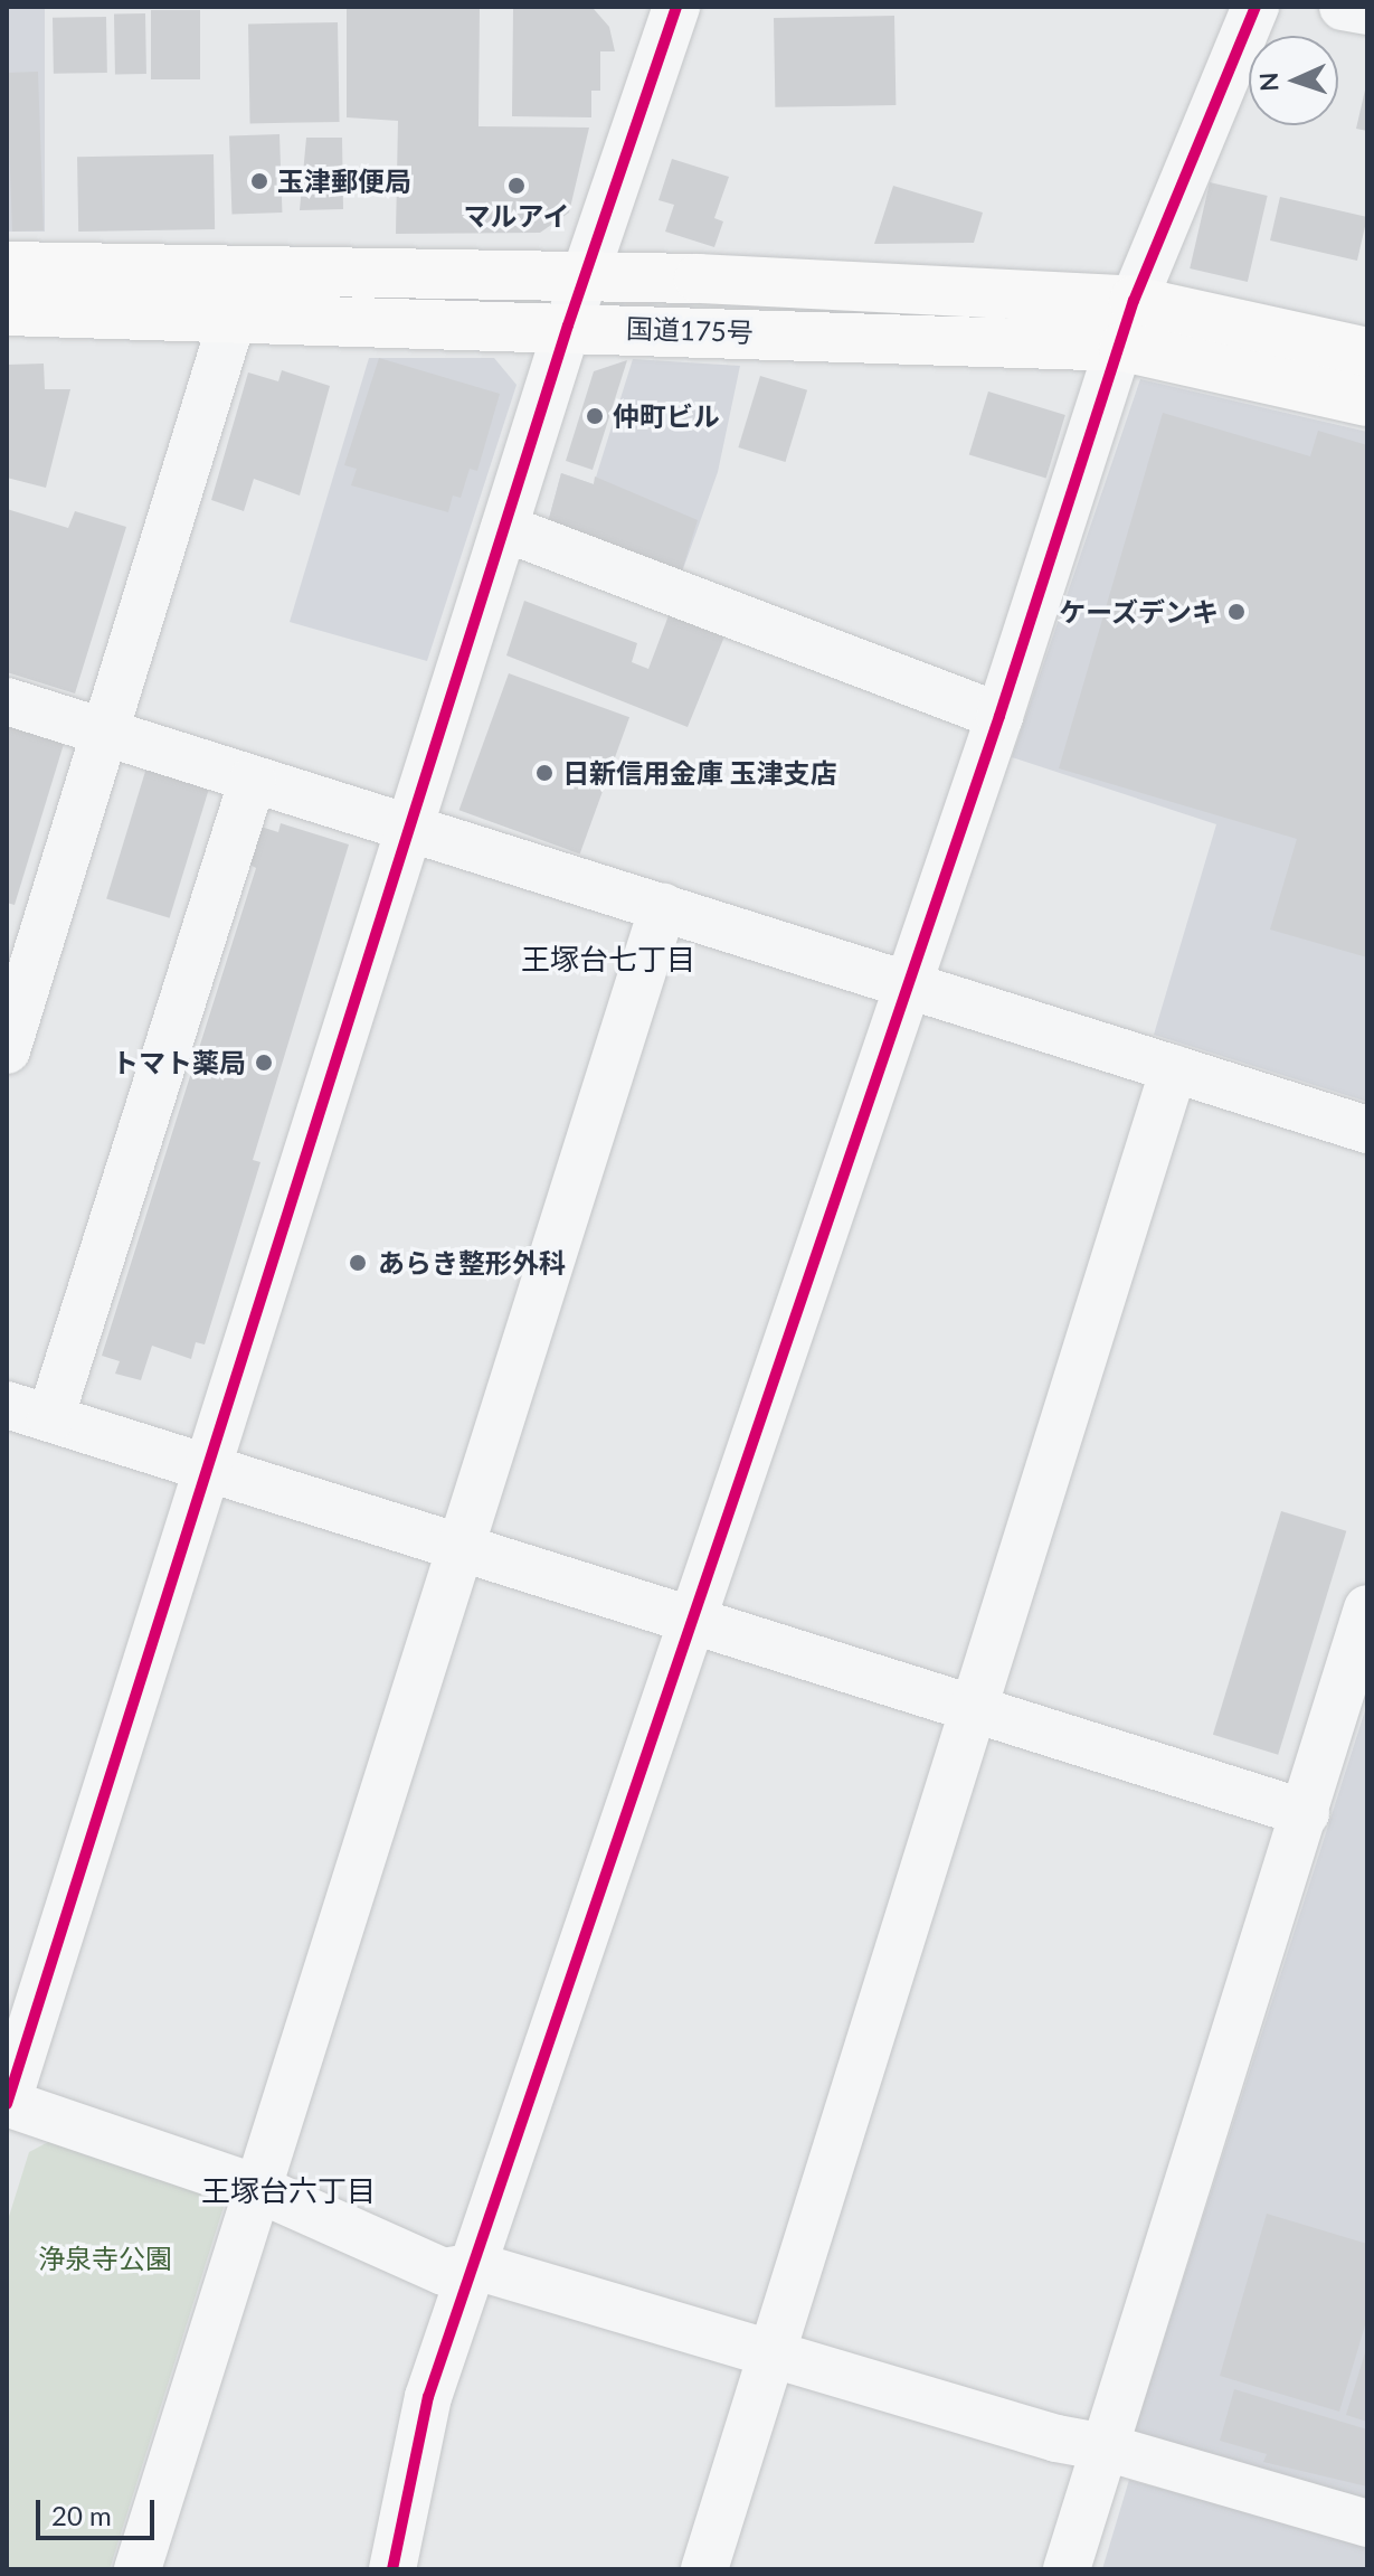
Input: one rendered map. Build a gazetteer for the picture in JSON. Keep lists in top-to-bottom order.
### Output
{
  "streets": {
    "highway": ["国道175号"]
  },
  "districts": ["王塚台七丁目", "王塚台六丁目"],
  "parks": ["浄泉寺公園"],
  "places": [
    "玉津郵便局",
    "マルアイ",
    "仲町ビル",
    "ケーズデンキ",
    "日新信用金庫 玉津支店",
    "トマト薬局",
    "あらき整形外科"
  ],
  "scale_bar": "20 m",
  "north": "left"
}
